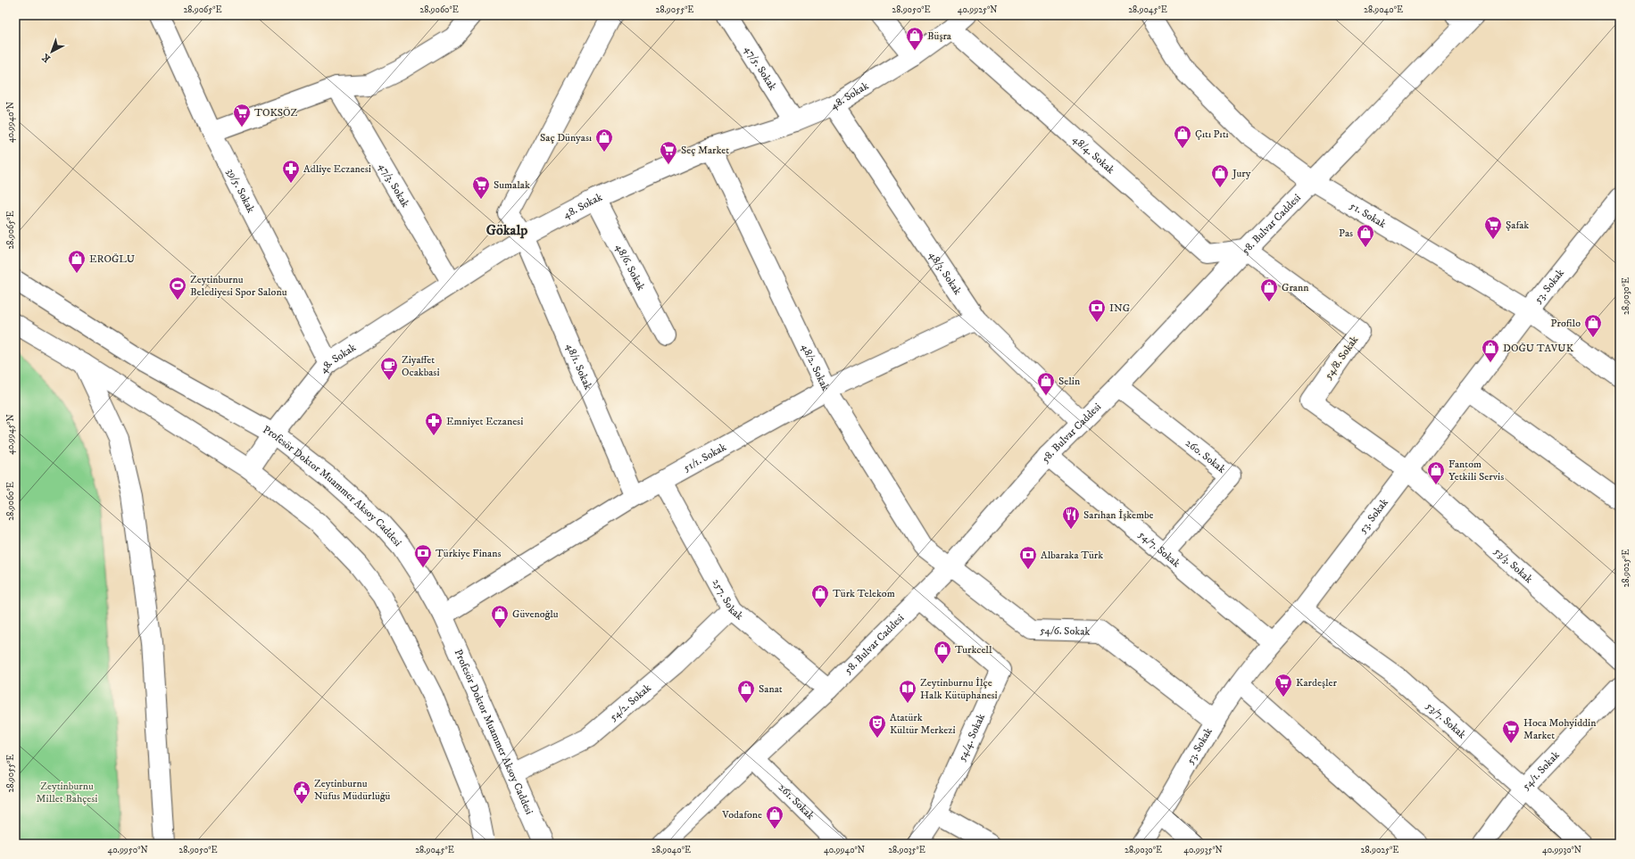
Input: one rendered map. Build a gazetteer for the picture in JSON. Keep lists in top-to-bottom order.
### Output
{
  "streets": {
    "street": [
      "47/5. Sokak",
      "48. Sokak",
      "48/4. Sokak",
      "47/3. Sokak",
      "39/5. Sokak",
      "51. Sokak",
      "58. Bulvar Caddesi",
      "48/6. Sokak",
      "48/3. Sokak",
      "53. Sokak",
      "54/8. Sokak",
      "48/1. Sokak",
      "48/2. Sokak",
      "260. Sokak",
      "51/1. Sokak",
      "Profesör Doktor Muammer Aksoy Caddesi",
      "54/7. Sokak",
      "53/3. Sokak",
      "257. Sokak",
      "54/6. Sokak",
      "54/2. Sokak",
      "53/7. Sokak",
      "54/4. Sokak",
      "54/1. Sokak",
      "261. Sokak"
    ]
  },
  "crossings": [
    ["47/5. Sokak", "48. Sokak"],
    ["48. Sokak", "48/4. Sokak"],
    ["48. Sokak", "47/3. Sokak"],
    ["48. Sokak", "39/5. Sokak"],
    ["48. Sokak", "48/6. Sokak"],
    ["48. Sokak", "48/3. Sokak"],
    ["48. Sokak", "48/1. Sokak"],
    ["48. Sokak", "48/2. Sokak"],
    ["48. Sokak", "Profesör Doktor Muammer Aksoy Caddesi"],
    ["48/4. Sokak", "58. Bulvar Caddesi"],
    ["48/4. Sokak", "54/8. Sokak"],
    ["51. Sokak", "58. Bulvar Caddesi"],
    ["51. Sokak", "53. Sokak"],
    ["58. Bulvar Caddesi", "48/3. Sokak"],
    ["58. Bulvar Caddesi", "54/8. Sokak"],
    ["58. Bulvar Caddesi", "48/2. Sokak"],
    ["58. Bulvar Caddesi", "260. Sokak"],
    ["58. Bulvar Caddesi", "54/7. Sokak"],
    ["58. Bulvar Caddesi", "257. Sokak"],
    ["58. Bulvar Caddesi", "54/6. Sokak"],
    ["58. Bulvar Caddesi", "54/4. Sokak"],
    ["58. Bulvar Caddesi", "261. Sokak"],
    ["48/3. Sokak", "51/1. Sokak"],
    ["53. Sokak", "54/8. Sokak"],
    ["53. Sokak", "54/7. Sokak"],
    ["53. Sokak", "53/3. Sokak"],
    ["53. Sokak", "54/6. Sokak"],
    ["53. Sokak", "53/7. Sokak"],
    ["54/8. Sokak", "53/3. Sokak"],
    ["48/1. Sokak", "51/1. Sokak"],
    ["48/2. Sokak", "51/1. Sokak"],
    ["48/2. Sokak", "54/6. Sokak"],
    ["260. Sokak", "54/7. Sokak"],
    ["51/1. Sokak", "Profesör Doktor Muammer Aksoy Caddesi"],
    ["51/1. Sokak", "257. Sokak"],
    ["Profesör Doktor Muammer Aksoy Caddesi", "54/2. Sokak"],
    ["257. Sokak", "54/2. Sokak"],
    ["53/7. Sokak", "54/1. Sokak"]
  ],
  "districts": ["Gökalp"],
  "parks": ["Zeytinburnu Millet Bahçesi"],
  "places": {
    "shop": [
      "Büşra",
      "Çıtı Pıtı",
      "Saç Dünyası",
      "Jury",
      "Pas",
      "EROĞLU",
      "Grann",
      "Profilo",
      "DOĞU TAVUK",
      "Selin",
      "Fantom Yetkili Servis",
      "Türk Telekom",
      "Güvenoğlu",
      "Turkcell",
      "Sanat",
      "Vodafone"
    ],
    "supermarket": [
      "TOKSÖZ",
      "Seç Market",
      "Sumalak",
      "Şafak",
      "Kardeşler",
      "Hoca Mohyiddin Market"
    ],
    "pharmacy": ["Adliye Eczanesi", "Emniyet Eczanesi"],
    "sports": ["Zeytinburnu Belediyesi Spor Salonu"],
    "bank": ["ING", "Türkiye Finans", "Albaraka Türk"],
    "cafe": ["Ziyaffet Ocakbasi"],
    "restaurant": ["Sarıhan İşkembe"],
    "library": ["Zeytinburnu İlçe Halk Kütüphanesi"],
    "theatre": ["Atatürk Kültür Merkezi"],
    "public building": ["Zeytinburnu Nüfus Müdürlüğü"]
  },
  "north": "bottom left",
  "coordinates": [
    "28.9065°E",
    "28.9060°E",
    "28.9055°E",
    "28.9050°E",
    "40.9925°N",
    "28.9045°E",
    "28.9040°E",
    "40.9940°N",
    "28.9030°E",
    "40.9945°N",
    "28.9025°E",
    "40.9950°N",
    "28.9035°E",
    "40.9935°N",
    "40.9930°N"
  ]
}
